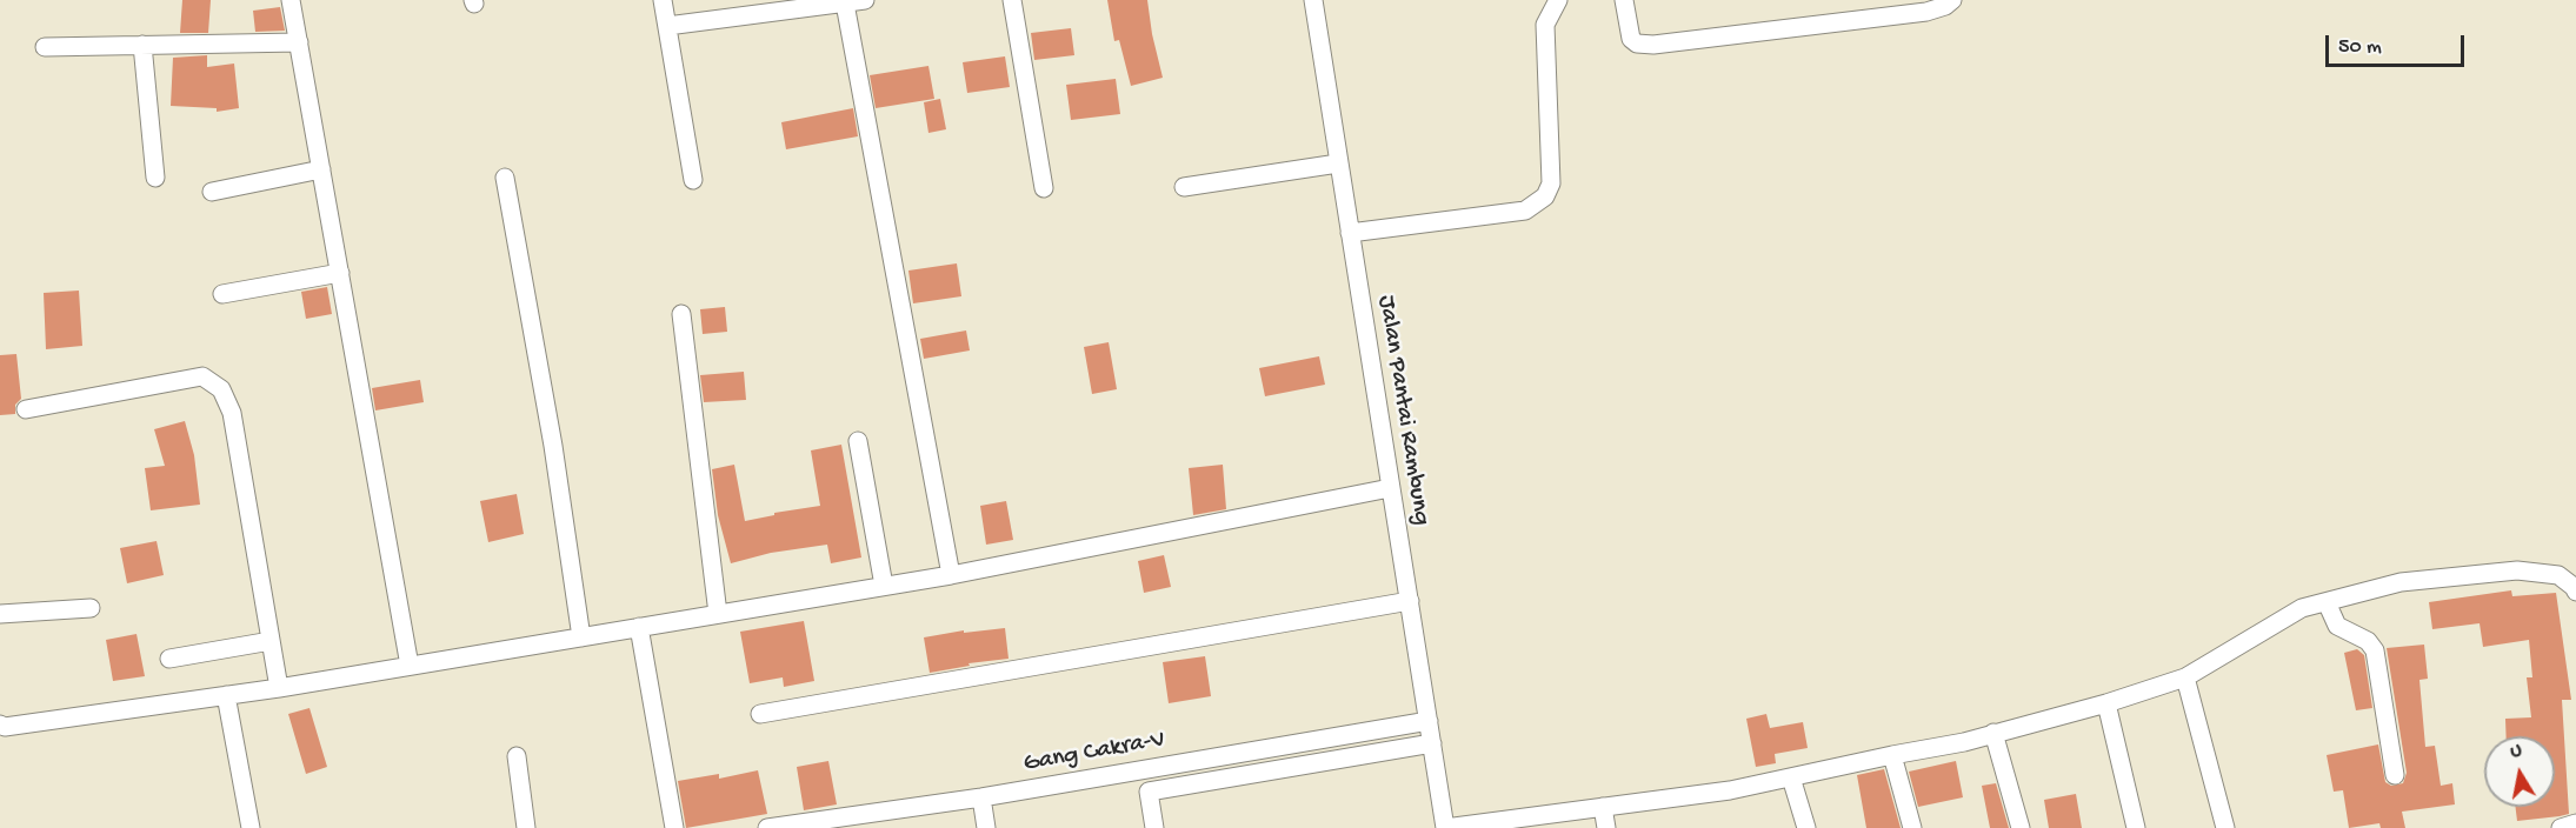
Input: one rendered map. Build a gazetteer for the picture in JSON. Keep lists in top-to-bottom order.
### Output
{
  "streets": {
    "street": ["Jalan Pantai Rambung", "Gang Cakra-V"]
  },
  "crossings": [
    ["Jalan Pantai Rambung", "Gang Cakra-V"]
  ],
  "scale_bar": "50 m",
  "north": "top"
}
